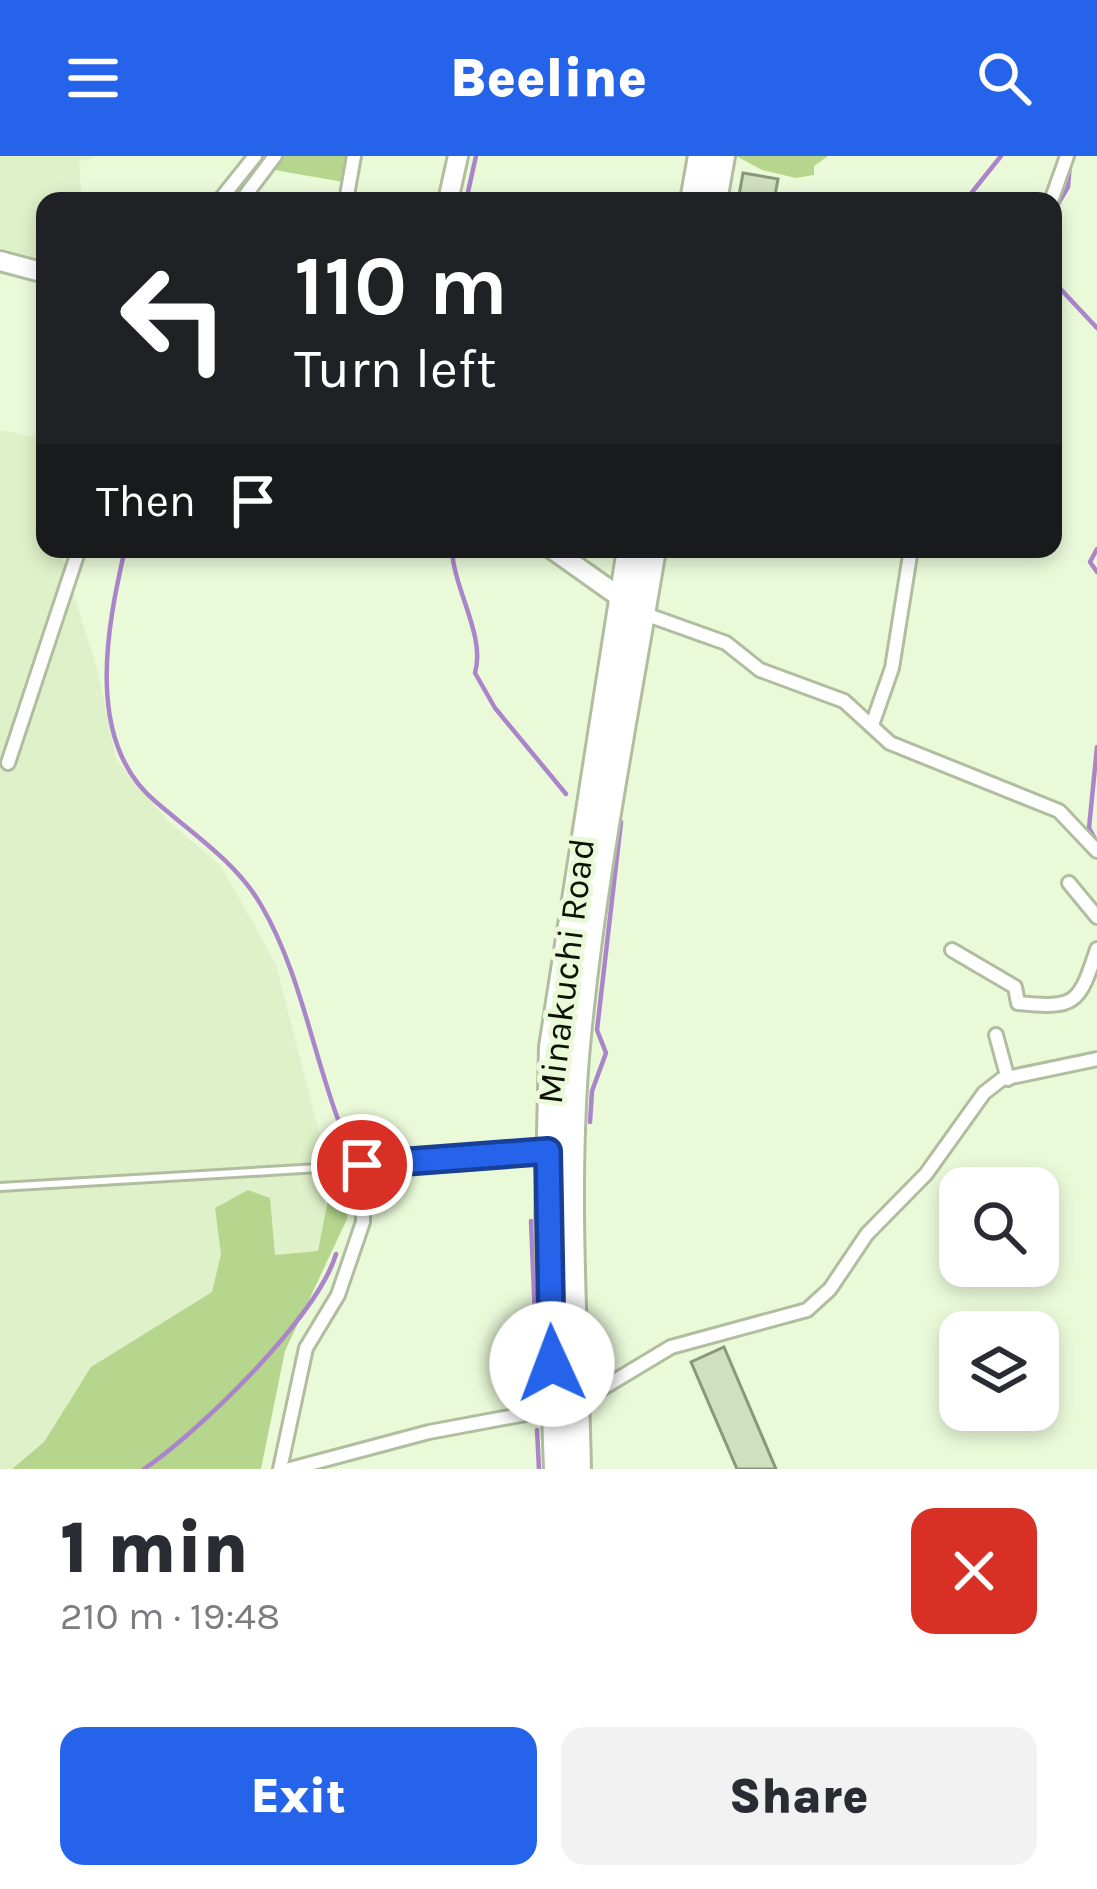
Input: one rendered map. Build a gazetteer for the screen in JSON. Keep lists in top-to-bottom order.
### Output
{
  "streets": {
    "highway": ["Minakuchi Road"]
  },
  "page": {
    "header": "Beeline",
    "turn": ["110 m", "Turn left"],
    "then": "Then",
    "heading": ["1 min", "210 m · 19:48"],
    "buttons": ["Exit", "Share"]
  }
}
